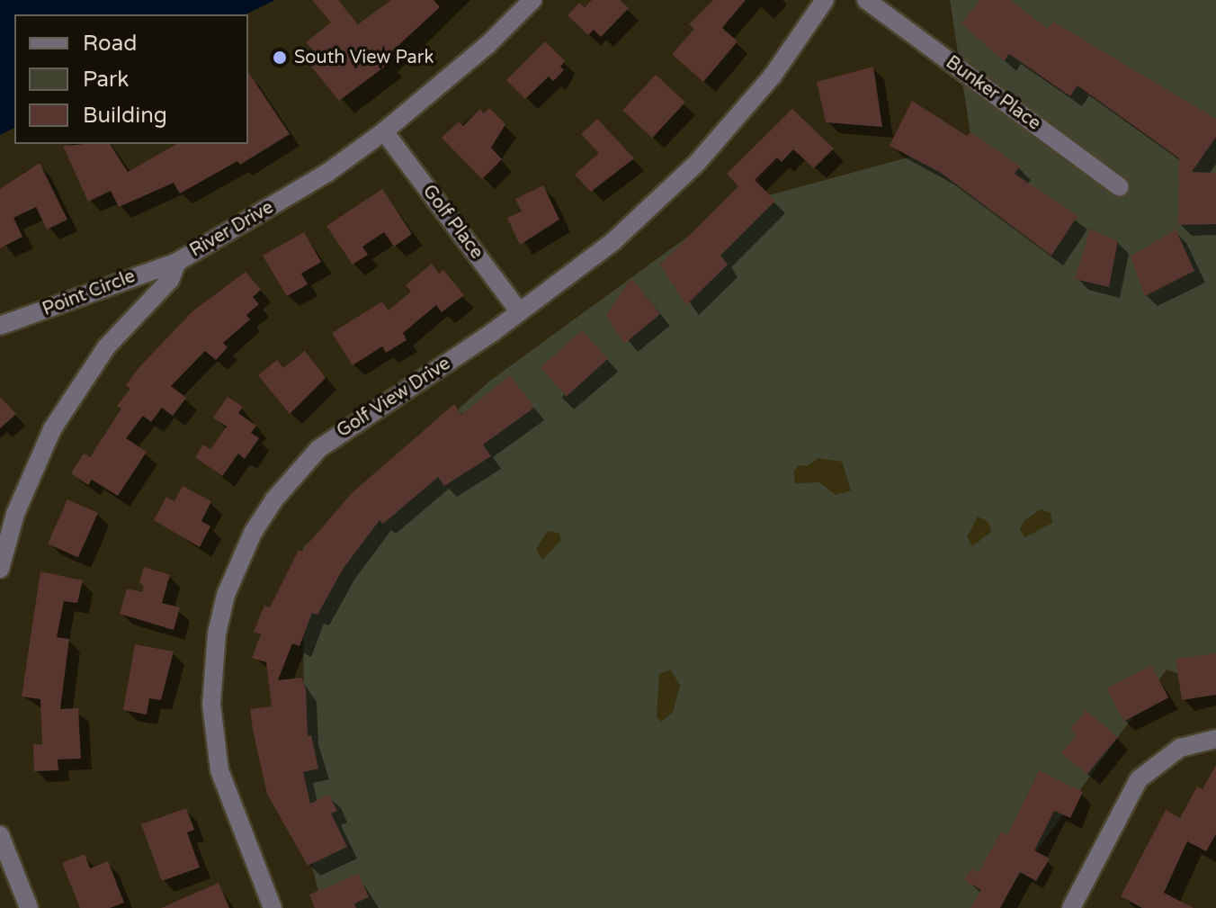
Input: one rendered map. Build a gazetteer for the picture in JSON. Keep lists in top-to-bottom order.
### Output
{
  "streets": {
    "street": [
      "Bunker Place",
      "Golf Place",
      "River Drive",
      "Point Circle",
      "Golf View Drive"
    ]
  },
  "crossings": [
    ["Golf Place", "River Drive"],
    ["Golf Place", "Golf View Drive"],
    ["River Drive", "Point Circle"]
  ],
  "places": ["South View Park"],
  "legend": ["Road", "Park", "Building"]
}
